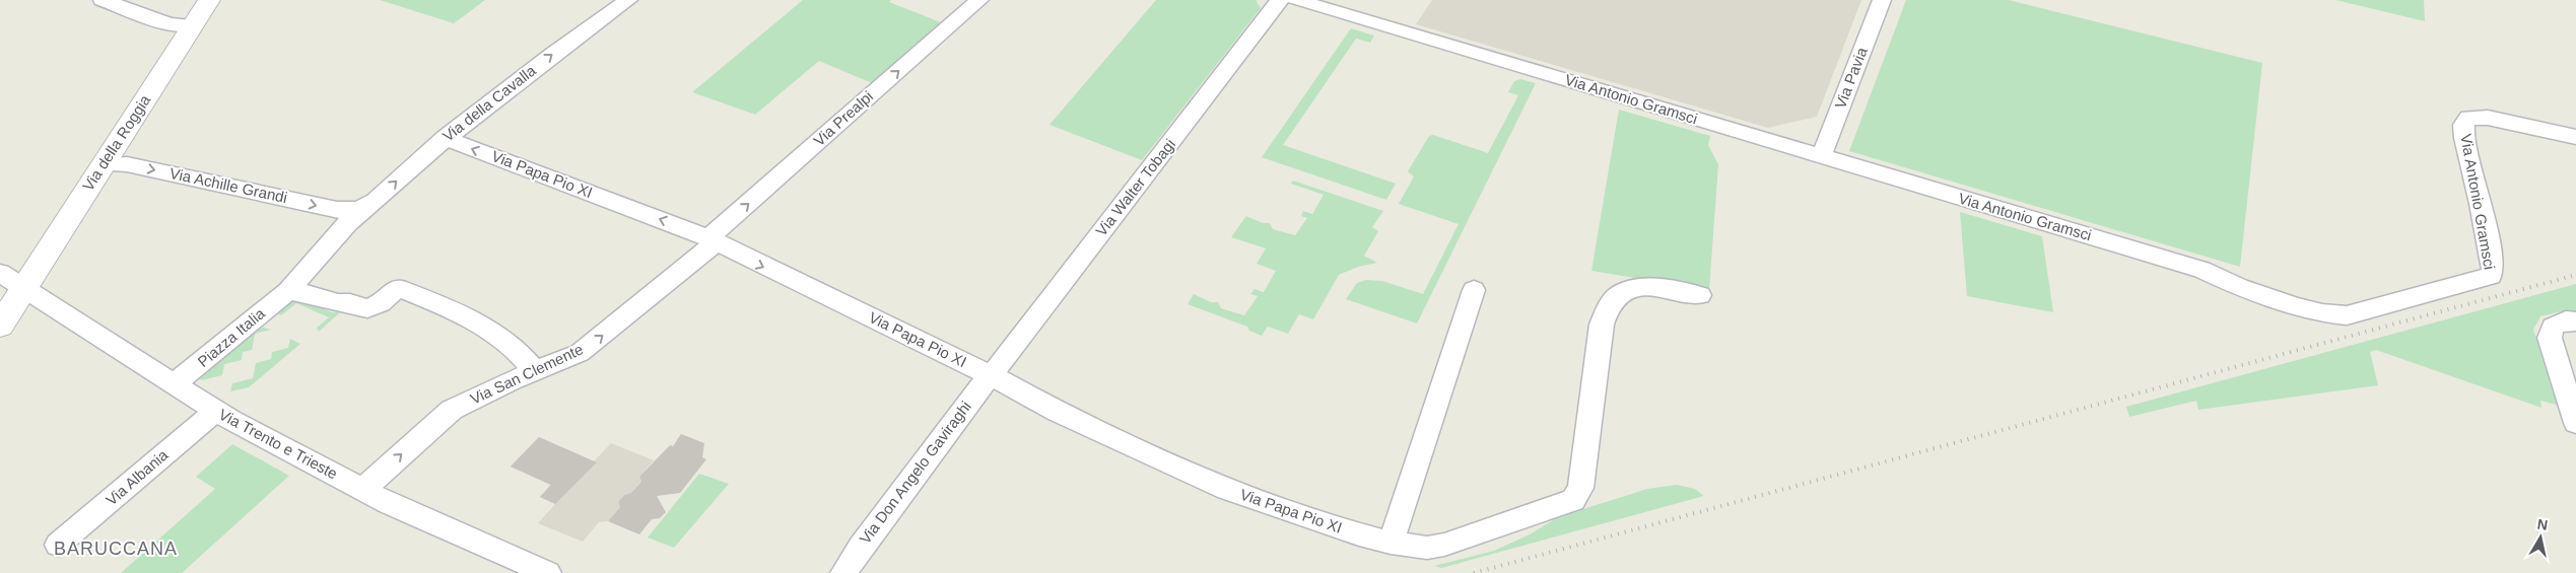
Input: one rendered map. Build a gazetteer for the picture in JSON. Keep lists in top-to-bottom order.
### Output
{
  "streets": {
    "street": [
      "Via Pavia",
      "Via Antonio Gramsci",
      "Via della Cavalla",
      "Via Prealpi",
      "Via della Roggia",
      "Via Papa Pio XI",
      "Via Achille Grandi",
      "Via Walter Tobagi",
      "Piazza Italia",
      "Via San Clemente",
      "Via Trento e Trieste",
      "Via Don Angelo Gaviraghi",
      "Via Albania"
    ]
  },
  "crossings": [
    ["Via Pavia", "Via Antonio Gramsci"],
    ["Via della Cavalla", "Via Papa Pio XI"],
    ["Via della Cavalla", "Via Achille Grandi"],
    ["Via della Cavalla", "Piazza Italia"],
    ["Via Prealpi", "Via Papa Pio XI"],
    ["Via Prealpi", "Via San Clemente"],
    ["Via della Roggia", "Via Achille Grandi"],
    ["Via della Roggia", "Via Trento e Trieste"],
    ["Via Papa Pio XI", "Via Walter Tobagi"],
    ["Via Papa Pio XI", "Via San Clemente"],
    ["Via Papa Pio XI", "Via Don Angelo Gaviraghi"],
    ["Via Walter Tobagi", "Via Don Angelo Gaviraghi"],
    ["Piazza Italia", "Via Trento e Trieste"],
    ["Via San Clemente", "Via Trento e Trieste"],
    ["Via Trento e Trieste", "Via Albania"]
  ],
  "one_way": ["Via della Cavalla", "Via Prealpi", "Via San Clemente"],
  "districts": ["BARUCCANA"],
  "north": "top"
}
